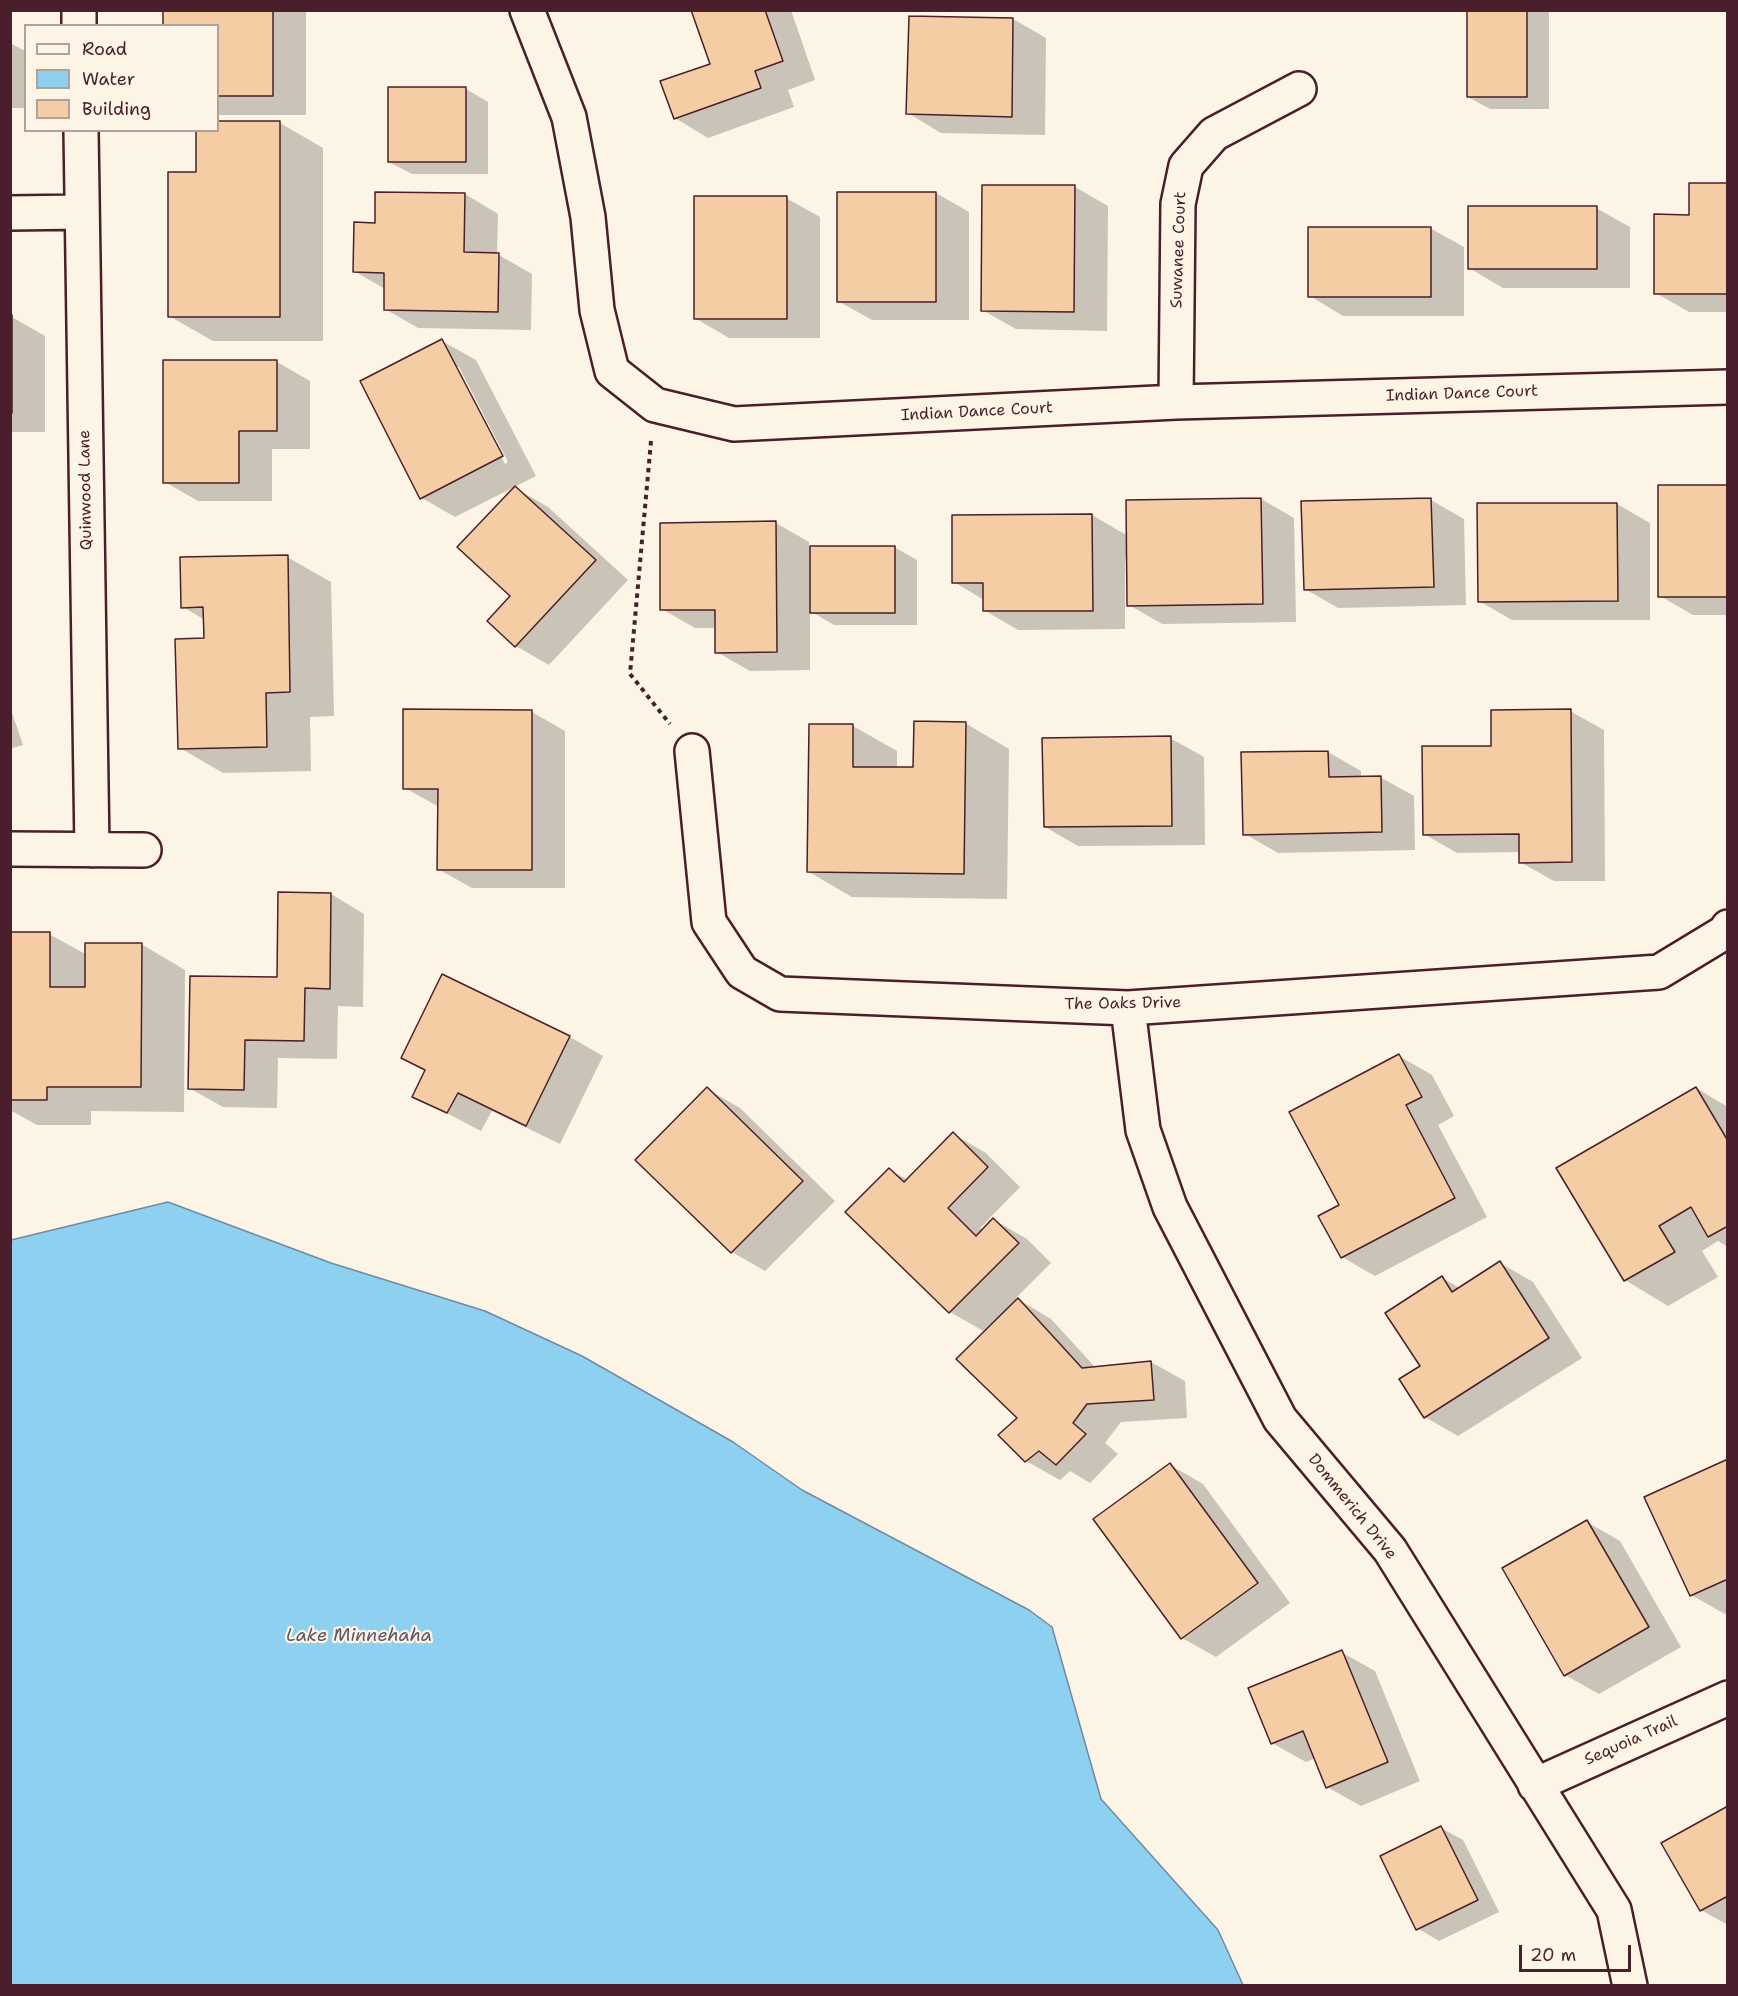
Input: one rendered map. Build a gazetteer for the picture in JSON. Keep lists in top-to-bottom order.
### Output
{
  "streets": {
    "street": [
      "Suwanee Court",
      "Indian Dance Court",
      "Quinwood Lane",
      "The Oaks Drive",
      "Dommerich Drive",
      "Sequoia Trail"
    ]
  },
  "crossings": [
    ["Suwanee Court", "Indian Dance Court"],
    ["The Oaks Drive", "Dommerich Drive"],
    ["Dommerich Drive", "Sequoia Trail"]
  ],
  "water": ["Lake Minnehaha"],
  "legend": ["Road", "Water", "Building"],
  "scale_bar": "20 m"
}
